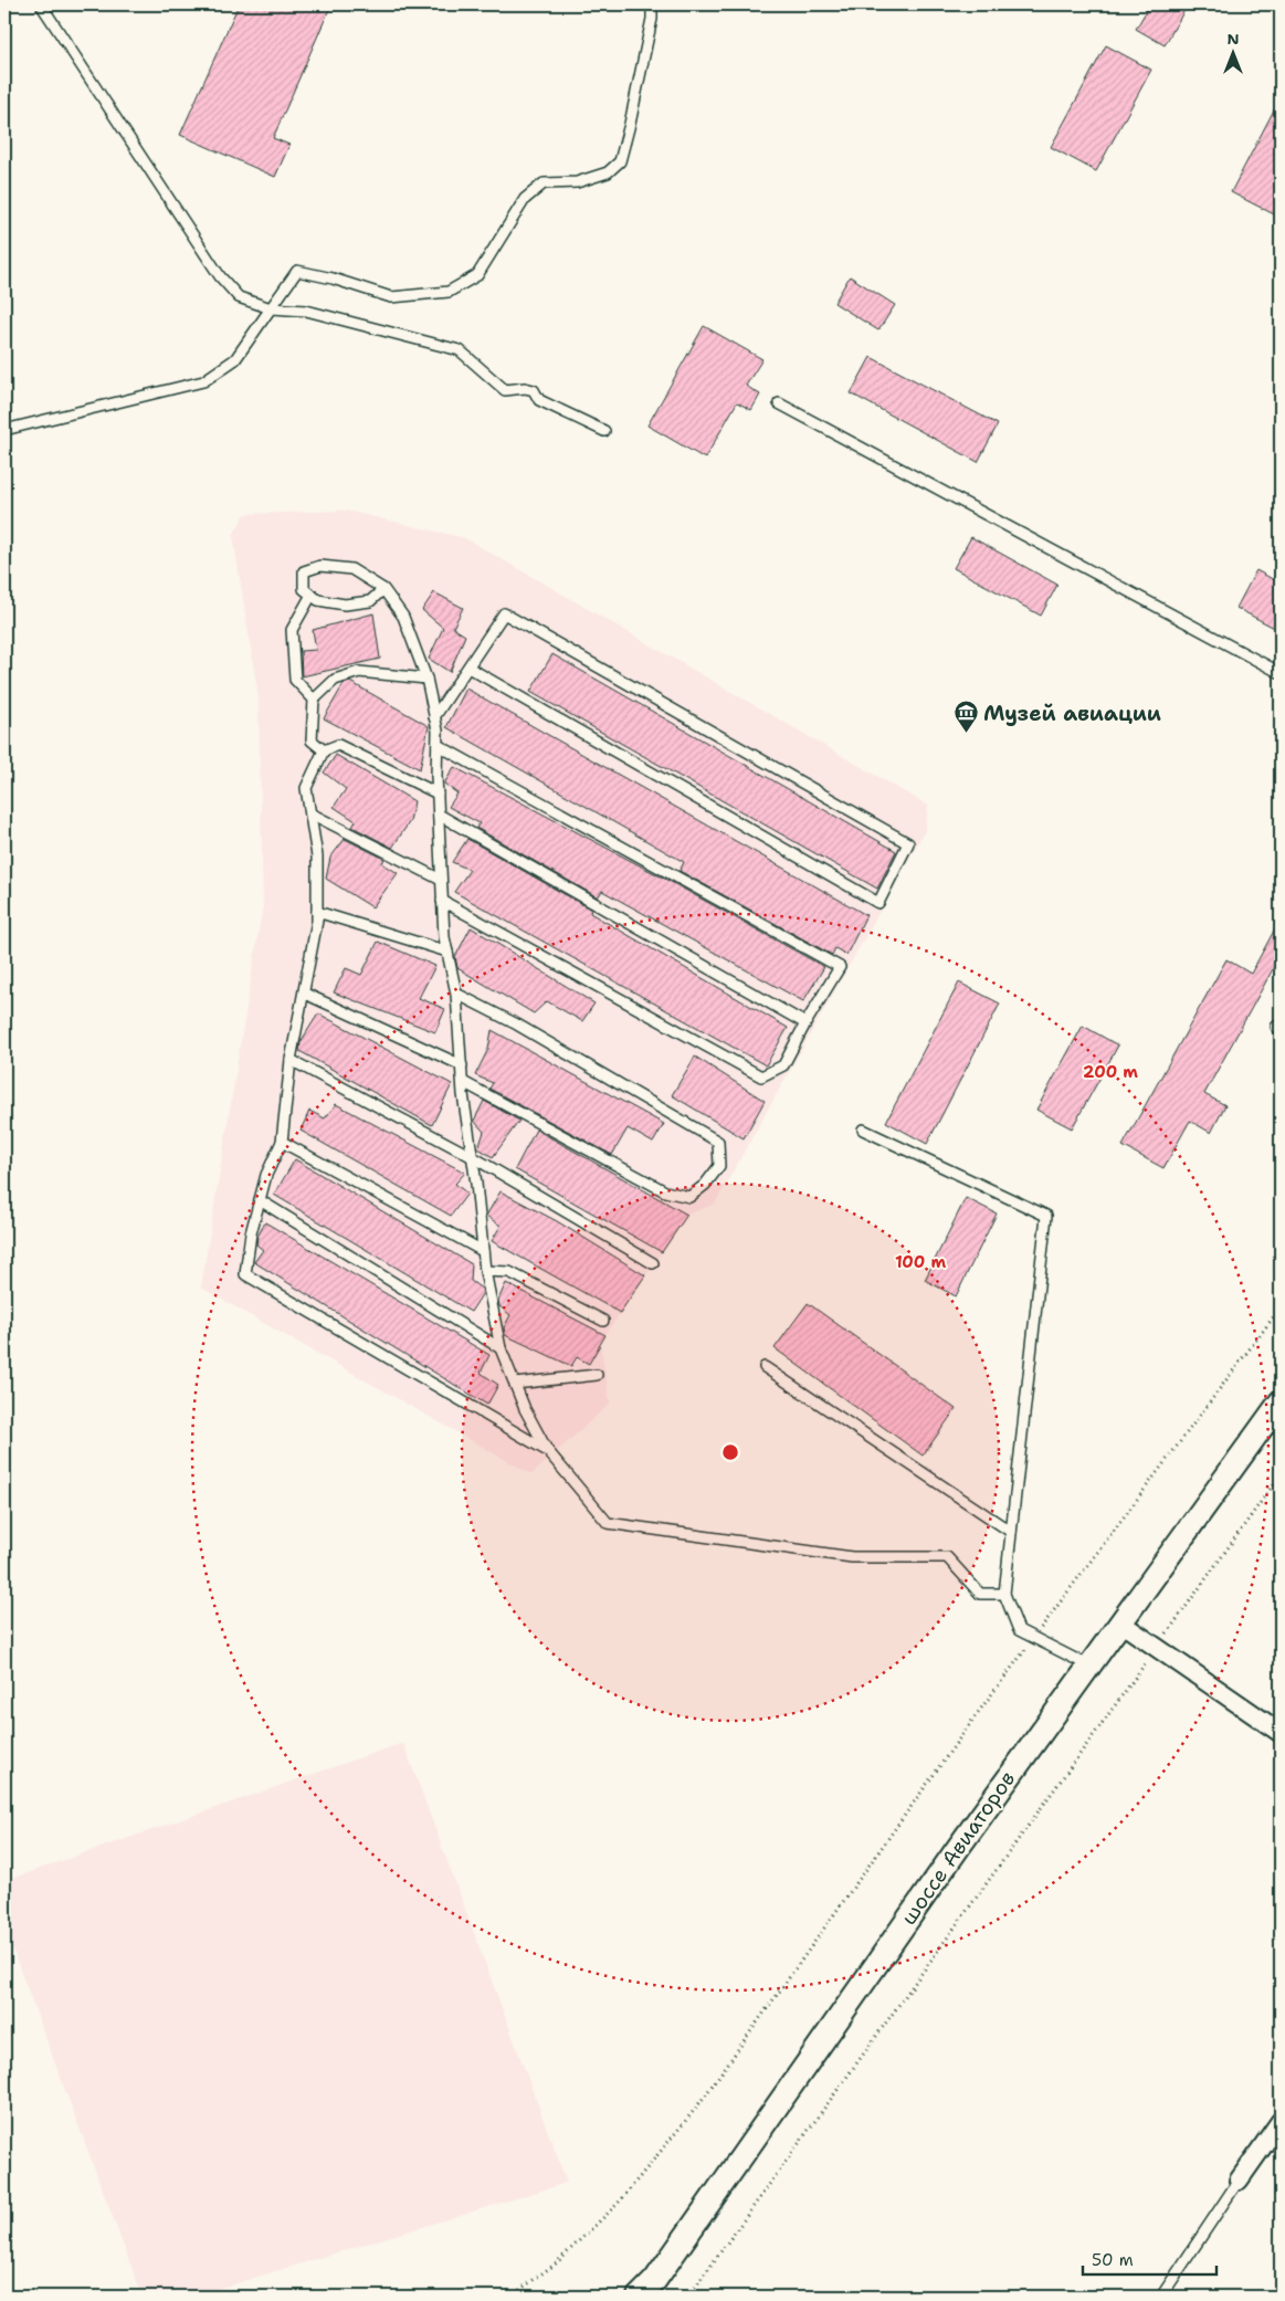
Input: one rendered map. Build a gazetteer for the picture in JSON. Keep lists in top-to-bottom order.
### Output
{
  "streets": {
    "street": ["шоссе Авиаторов"]
  },
  "places": {
    "museum": ["Музей авиации"]
  },
  "scale_bar": "50 m",
  "north": "top",
  "rings": ["200 m", "100 m"]
}
